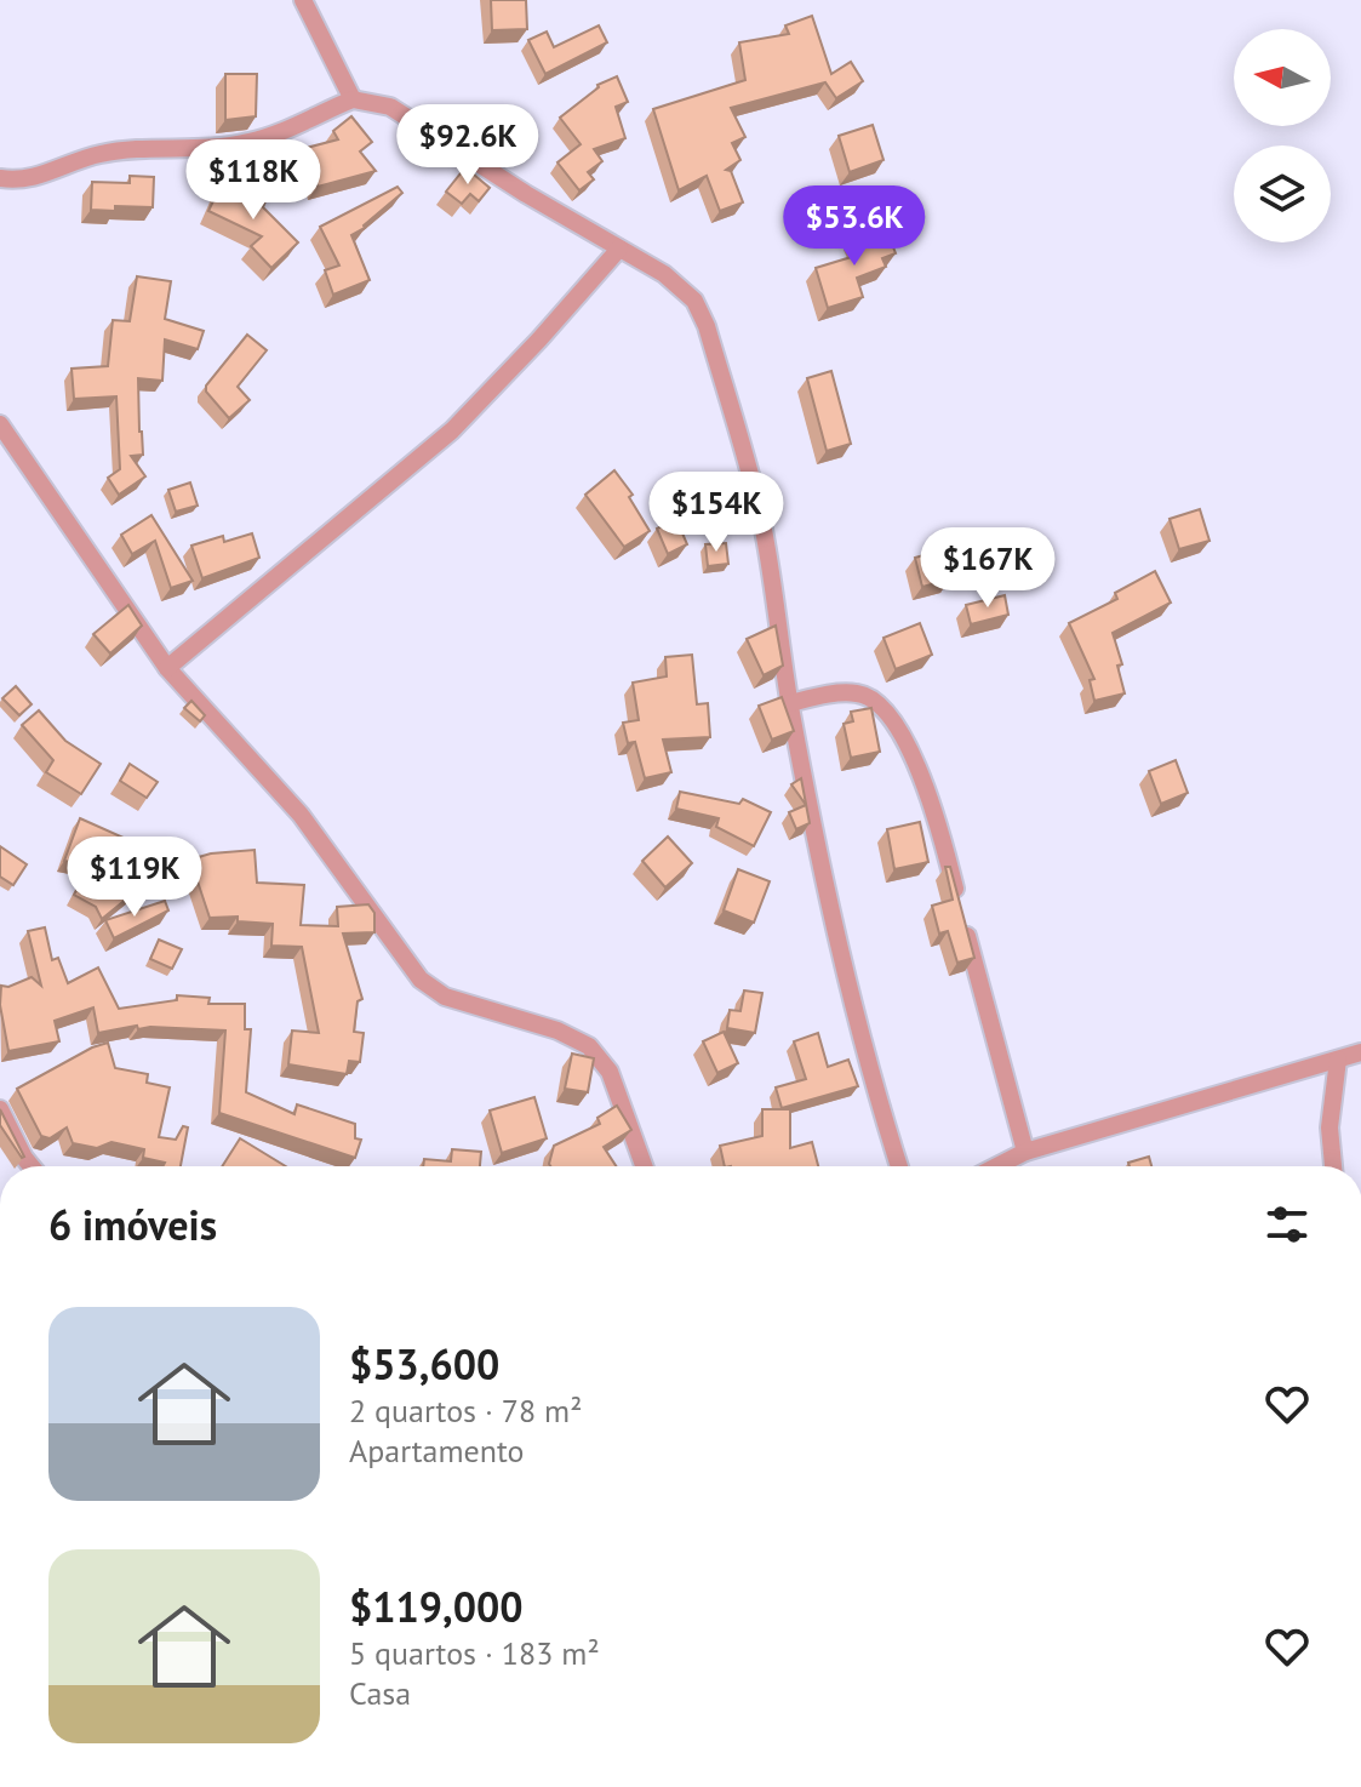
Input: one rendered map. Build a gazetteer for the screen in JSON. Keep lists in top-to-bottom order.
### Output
{
  "north": "left",
  "page": {
    "price": [
      "$92.6K",
      "$118K",
      "$53.6K",
      "$154K",
      "$167K",
      "$119K"
    ],
    "heading": "6 imóveis",
    "list": [
      {
        "name": "$53,600",
        "note": "2 quartos · 78 m² · Apartamento"
      },
      {
        "name": "$119,000",
        "note": "5 quartos · 183 m² · Casa"
      }
    ]
  }
}
